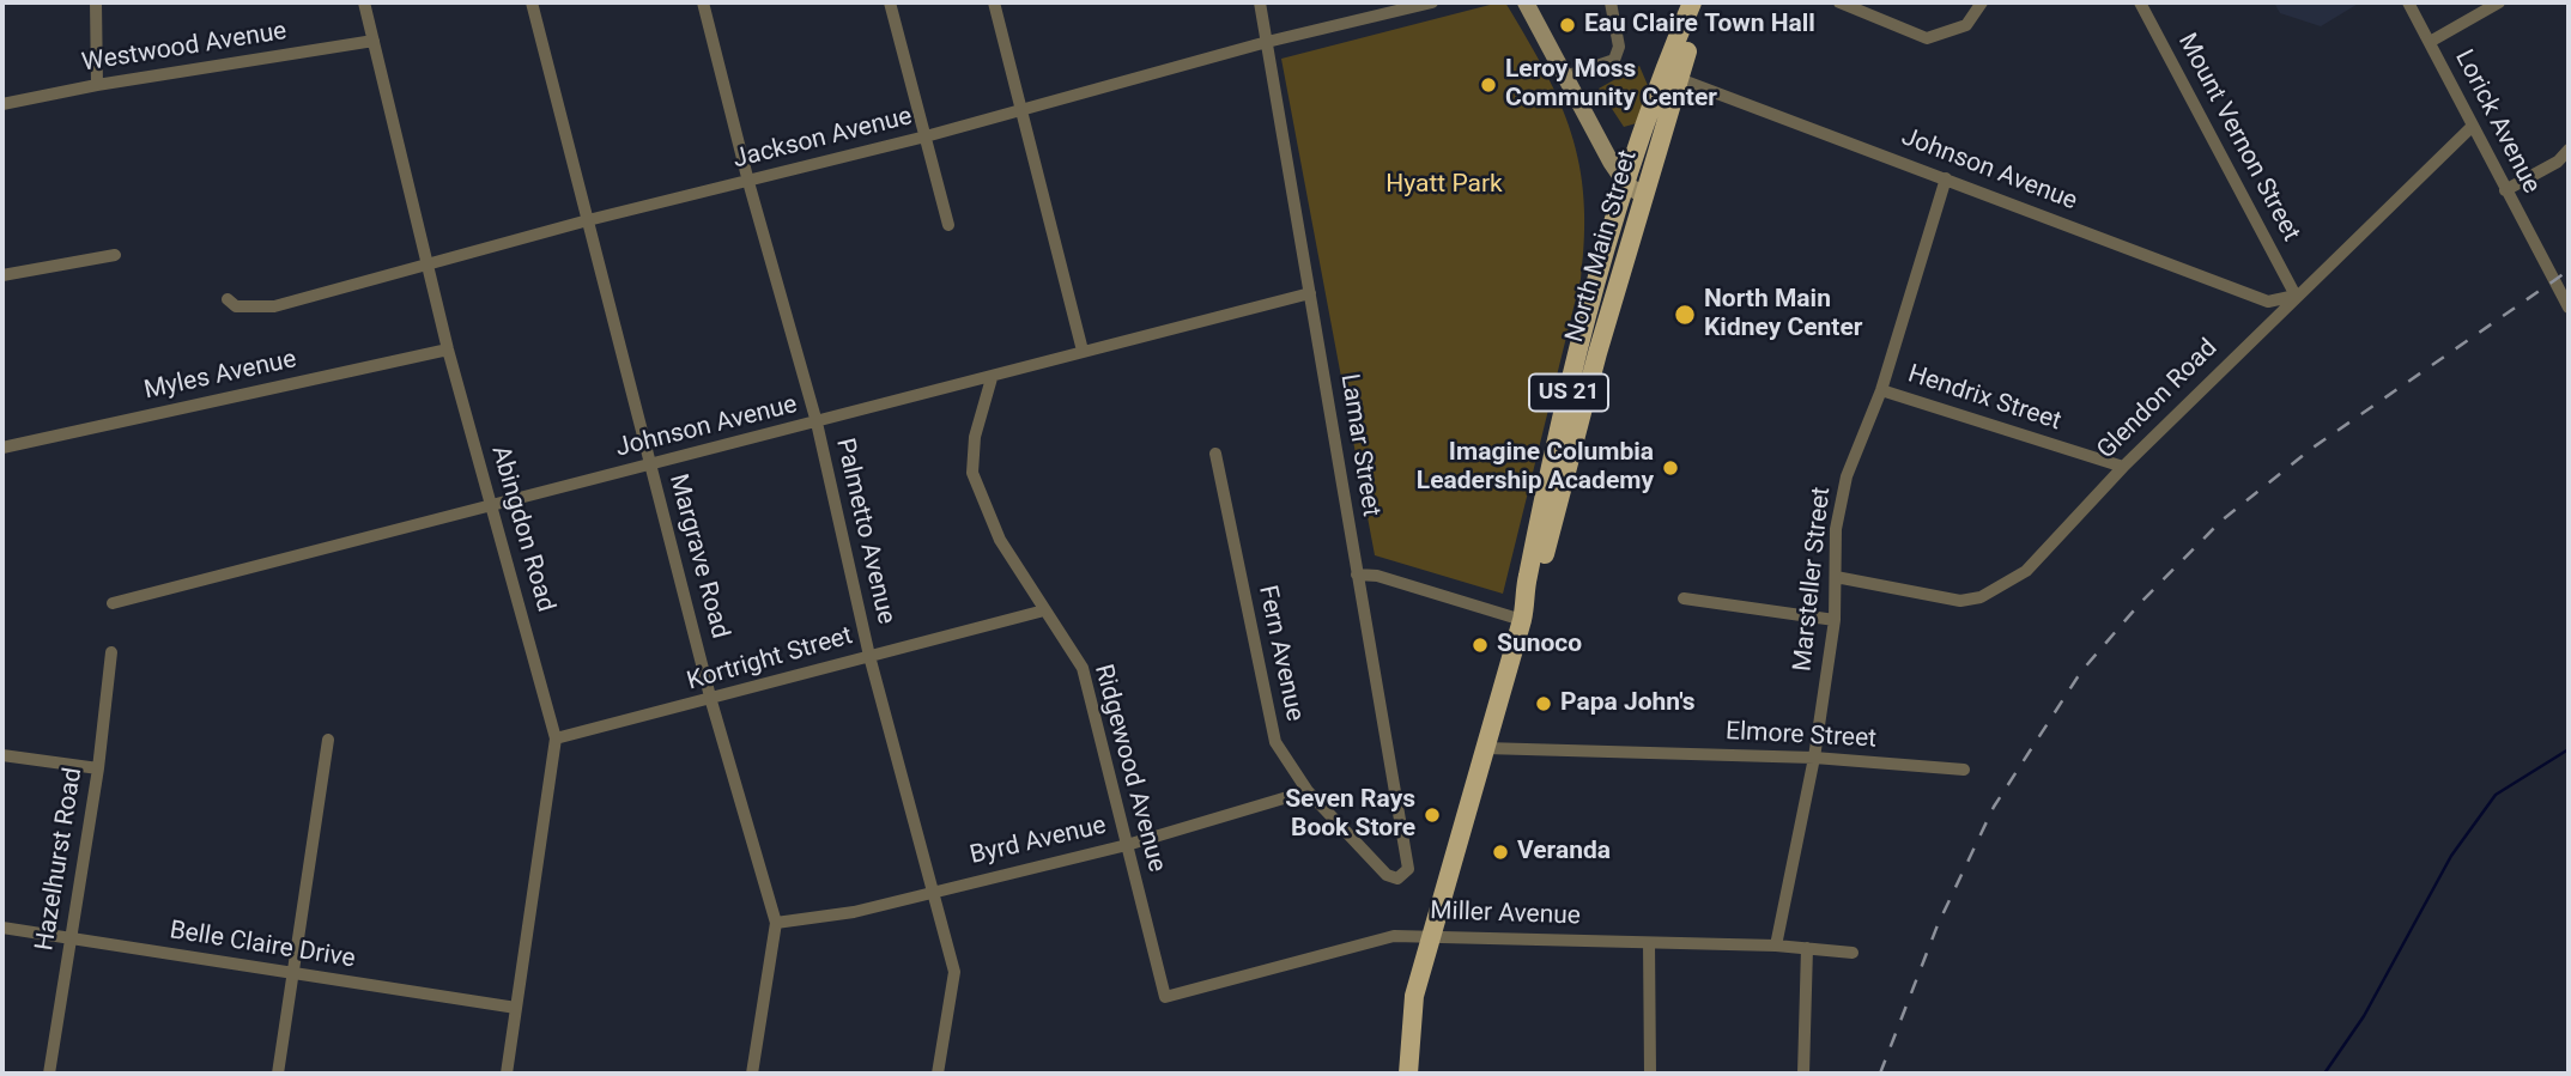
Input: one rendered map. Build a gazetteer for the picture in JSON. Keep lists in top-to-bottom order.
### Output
{
  "streets": {
    "main road": ["North Main Street", "US 21"],
    "street": [
      "Westwood Avenue",
      "Lorick Avenue",
      "Mount Vernon Street",
      "Jackson Avenue",
      "Johnson Avenue",
      "Myles Avenue",
      "Hendrix Street",
      "Glendon Road",
      "Lamar Street",
      "Abingdon Road",
      "Palmetto Avenue",
      "Margrave Road",
      "Marsteller Street",
      "Fern Avenue",
      "Kortright Street",
      "Elmore Street",
      "Ridgewood Avenue",
      "Byrd Avenue",
      "Hazelhurst Road",
      "Miller Avenue",
      "Belle Claire Drive"
    ]
  },
  "crossings": [
    ["Westwood Avenue", "Abingdon Road"],
    ["Lorick Avenue", "Glendon Road"],
    ["Mount Vernon Street", "Johnson Avenue"],
    ["Mount Vernon Street", "Glendon Road"],
    ["Jackson Avenue", "Lamar Street"],
    ["Jackson Avenue", "Abingdon Road"],
    ["Jackson Avenue", "Palmetto Avenue"],
    ["Jackson Avenue", "Margrave Road"],
    ["Johnson Avenue", "North Main Street"],
    ["Johnson Avenue", "Glendon Road"],
    ["Johnson Avenue", "Lamar Street"],
    ["Johnson Avenue", "Abingdon Road"],
    ["Johnson Avenue", "Palmetto Avenue"],
    ["Johnson Avenue", "Margrave Road"],
    ["Johnson Avenue", "Marsteller Street"],
    ["Johnson Avenue", "Ridgewood Avenue"],
    ["North Main Street", "Elmore Street"],
    ["North Main Street", "Miller Avenue"],
    ["Myles Avenue", "Abingdon Road"],
    ["Hendrix Street", "Glendon Road"],
    ["Hendrix Street", "Marsteller Street"],
    ["Glendon Road", "Marsteller Street"],
    ["Lamar Street", "Fern Avenue"],
    ["Abingdon Road", "Kortright Street"],
    ["Abingdon Road", "Belle Claire Drive"],
    ["Palmetto Avenue", "Kortright Street"],
    ["Palmetto Avenue", "Byrd Avenue"],
    ["Margrave Road", "Kortright Street"],
    ["Margrave Road", "Byrd Avenue"],
    ["Marsteller Street", "Elmore Street"],
    ["Marsteller Street", "Miller Avenue"],
    ["Fern Avenue", "Byrd Avenue"],
    ["Kortright Street", "Ridgewood Avenue"],
    ["Ridgewood Avenue", "Byrd Avenue"],
    ["Ridgewood Avenue", "Miller Avenue"],
    ["Hazelhurst Road", "Belle Claire Drive"]
  ],
  "parks": ["Hyatt Park"],
  "places": [
    "Eau Claire Town Hall",
    "Leroy Moss Community Center",
    "North Main Kidney Center",
    "Imagine Columbia Leadership Academy",
    "Sunoco",
    "Papa John's",
    "Seven Rays Book Store",
    "Veranda"
  ]
}
